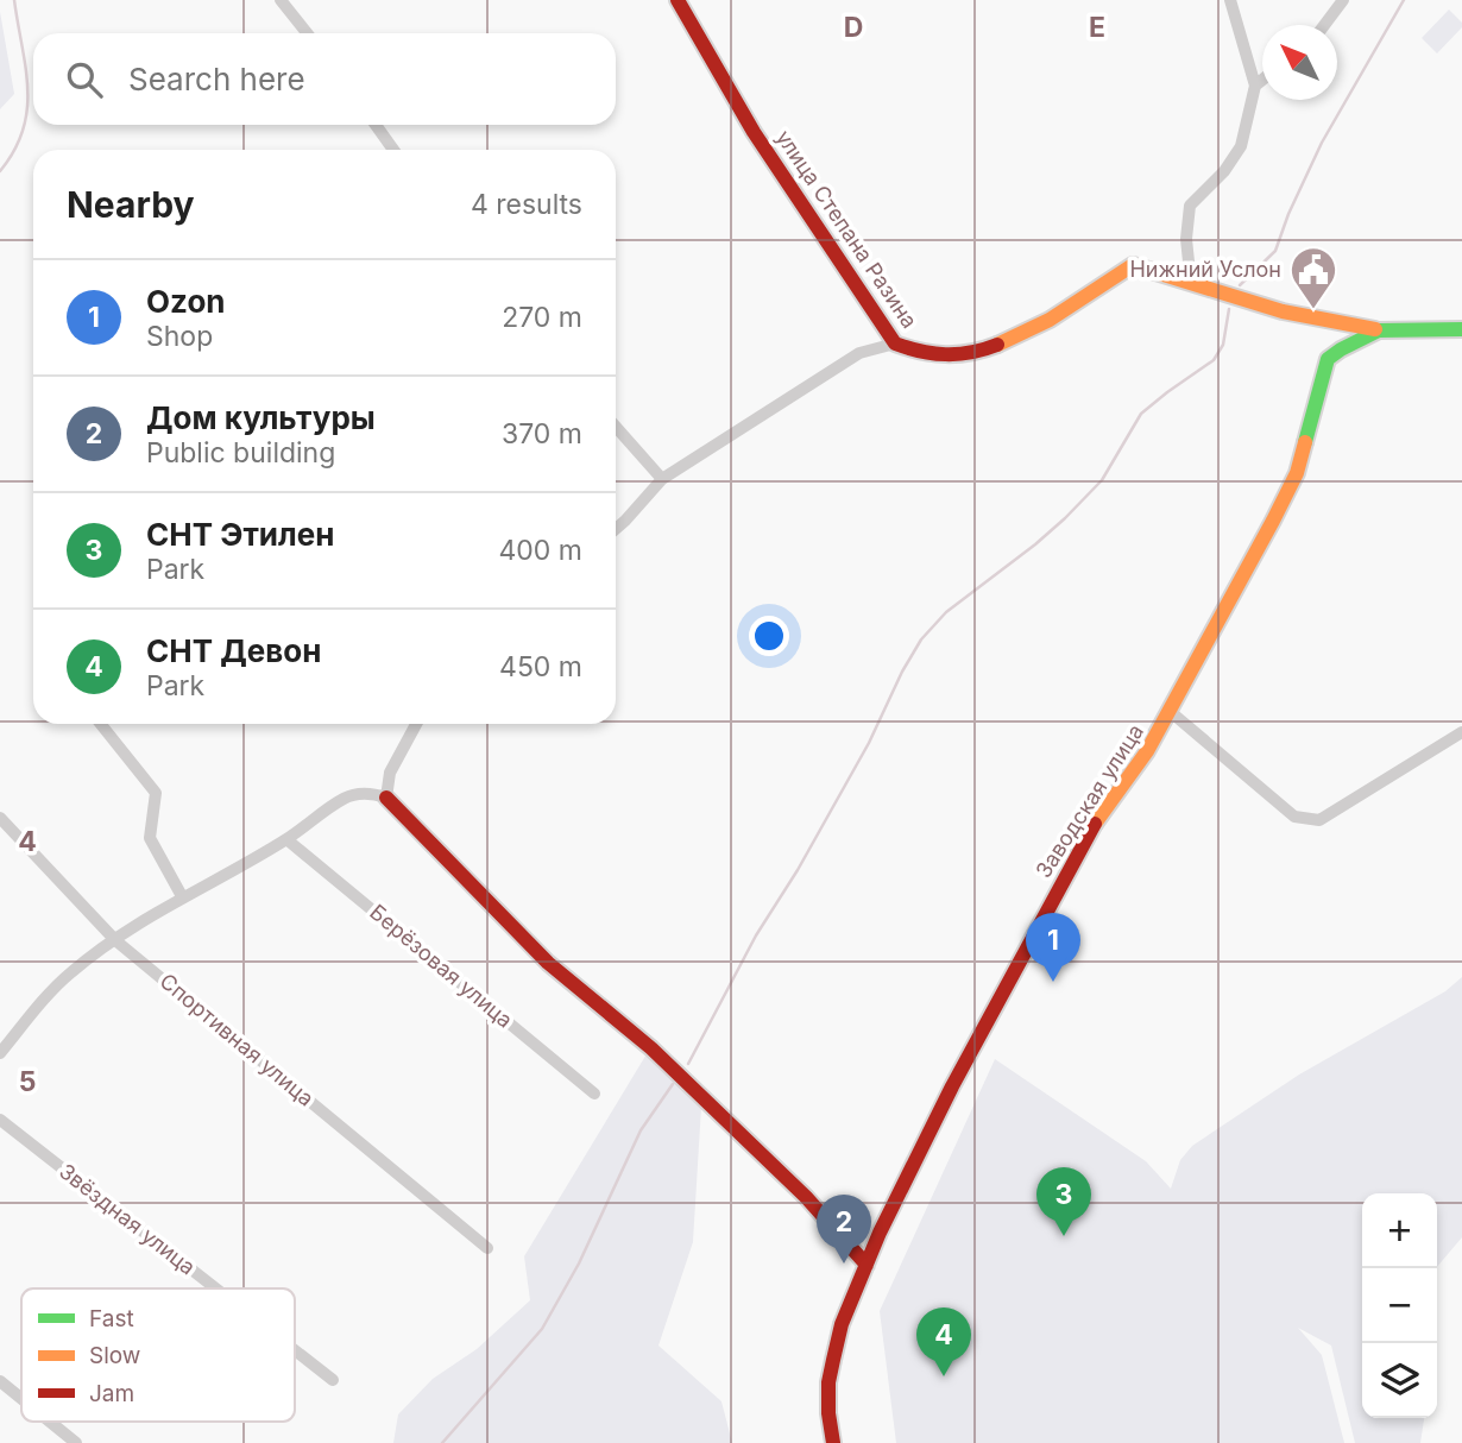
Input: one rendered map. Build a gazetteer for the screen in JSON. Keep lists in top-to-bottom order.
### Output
{
  "streets": {
    "street": [
      "улица Степана Разина",
      "Заводская улица",
      "Берёзовая улица",
      "Спортивная улица",
      "Звёздная улица"
    ]
  },
  "places": {
    "public building": ["Нижний Услон"]
  },
  "legend": ["Fast", "Slow", "Jam"],
  "north": "top left",
  "page": {
    "search": "Search here",
    "heading": ["Nearby", "4 results"],
    "list": [
      {
        "mark": "1",
        "name": "Ozon",
        "note": "Shop",
        "value": "270 m"
      },
      {
        "mark": "2",
        "name": "Дом культуры",
        "note": "Public building",
        "value": "370 m"
      },
      {
        "mark": "3",
        "name": "СНТ Этилен",
        "note": "Park",
        "value": "400 m"
      },
      {
        "mark": "4",
        "name": "СНТ Девон",
        "note": "Park",
        "value": "450 m"
      }
    ],
    "pins": [
      "1",
      "3",
      "2",
      "4"
    ],
    "map_buttons": ["+", "−"]
  },
  "grid": {
    "columns": ["D", "E"],
    "rows": ["4", "5"]
  }
}
